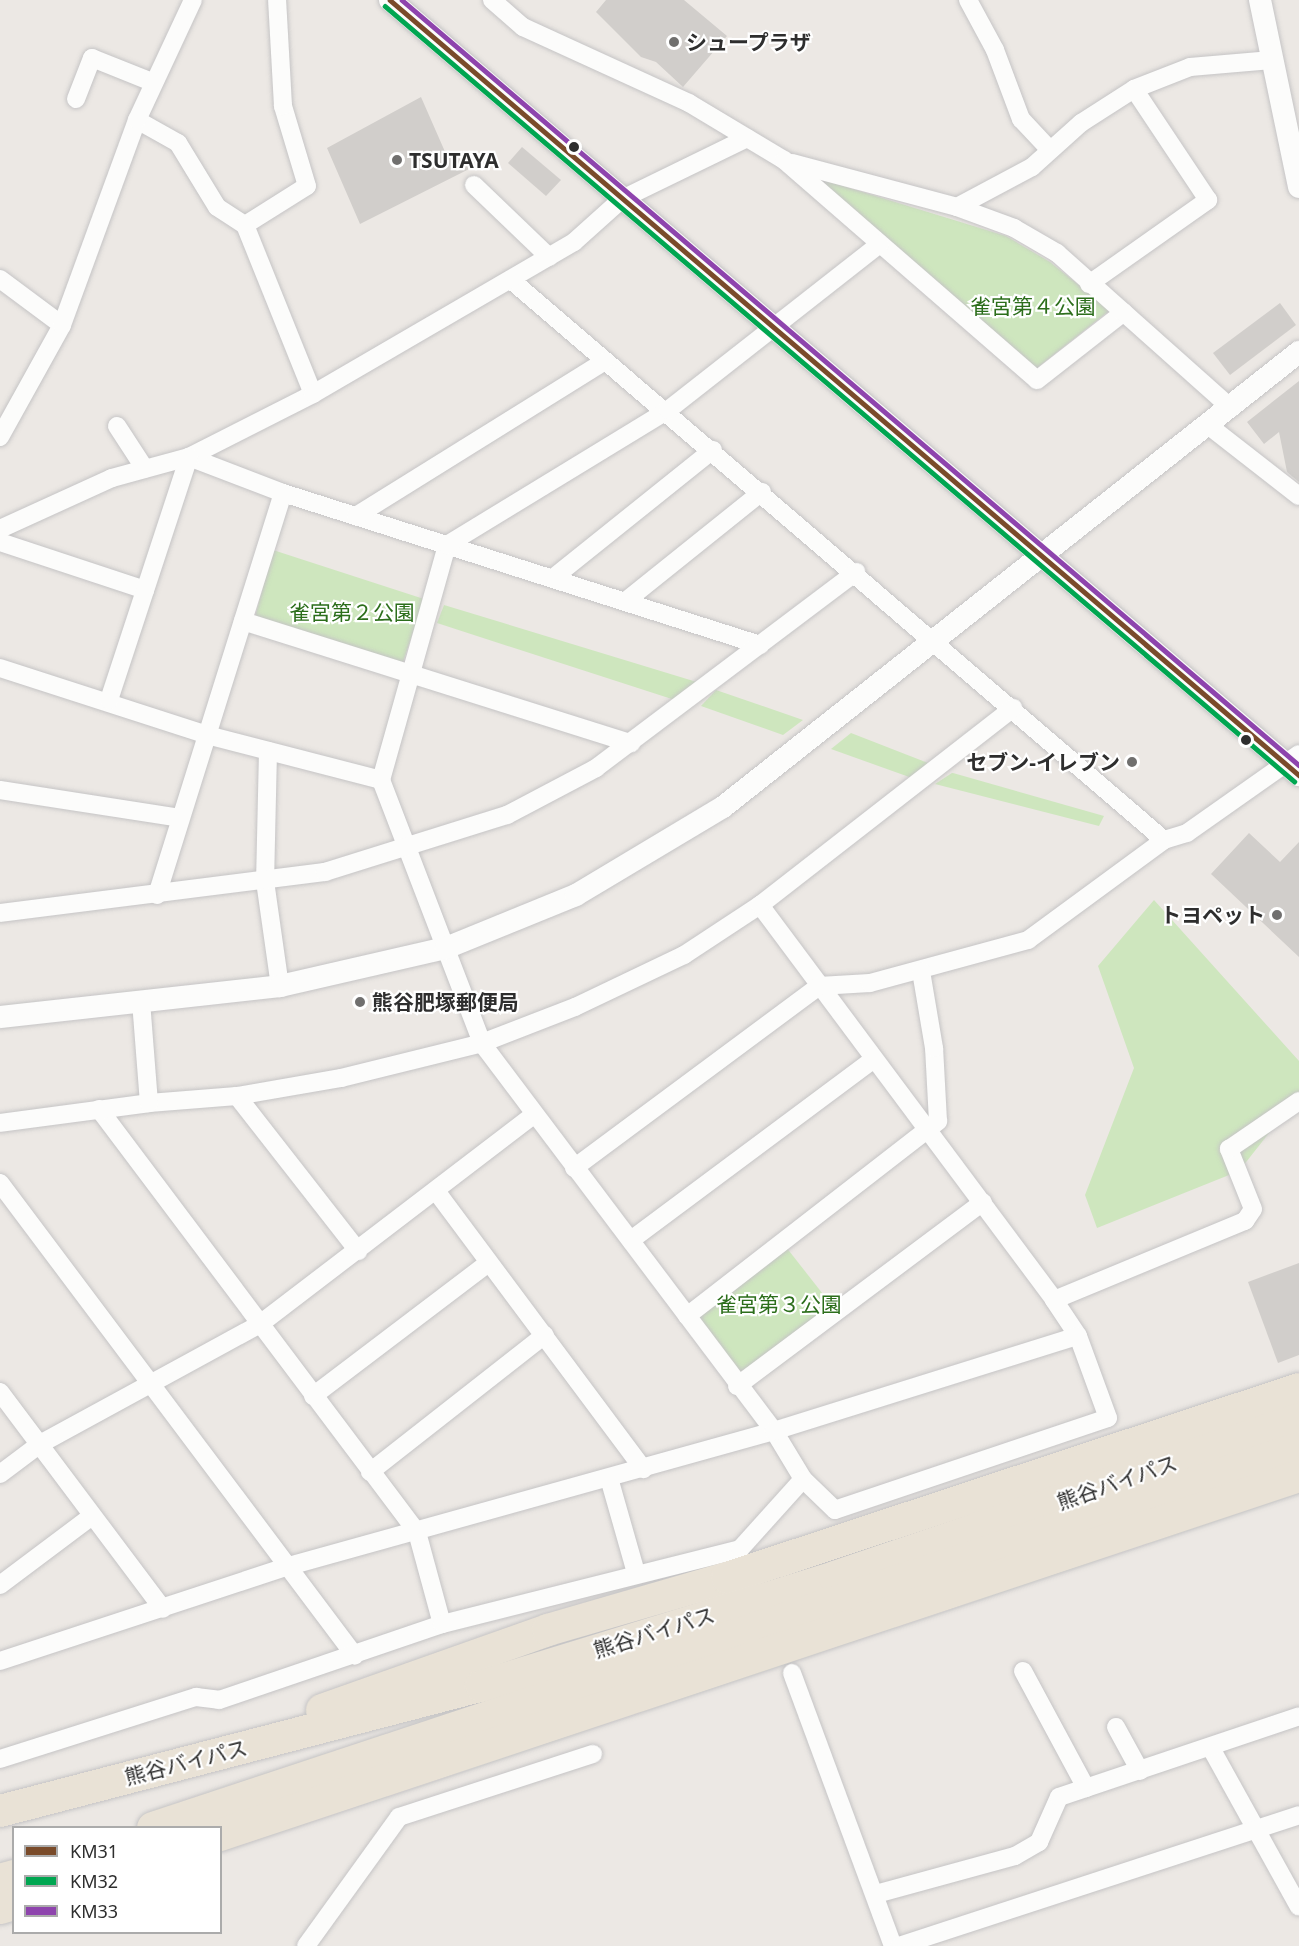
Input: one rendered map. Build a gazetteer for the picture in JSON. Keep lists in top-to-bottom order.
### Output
{
  "streets": {
    "highway": ["熊谷バイパス"]
  },
  "parks": ["雀宮第４公園", "雀宮第２公園", "雀宮第３公園"],
  "places": [
    "シュープラザ",
    "TSUTAYA",
    "セブン-イレブン",
    "トヨペット",
    "熊谷肥塚郵便局"
  ],
  "lines": ["transit line KM31", "transit line KM33", "transit line KM32"],
  "legend": ["KM31", "KM32", "KM33"]
}
